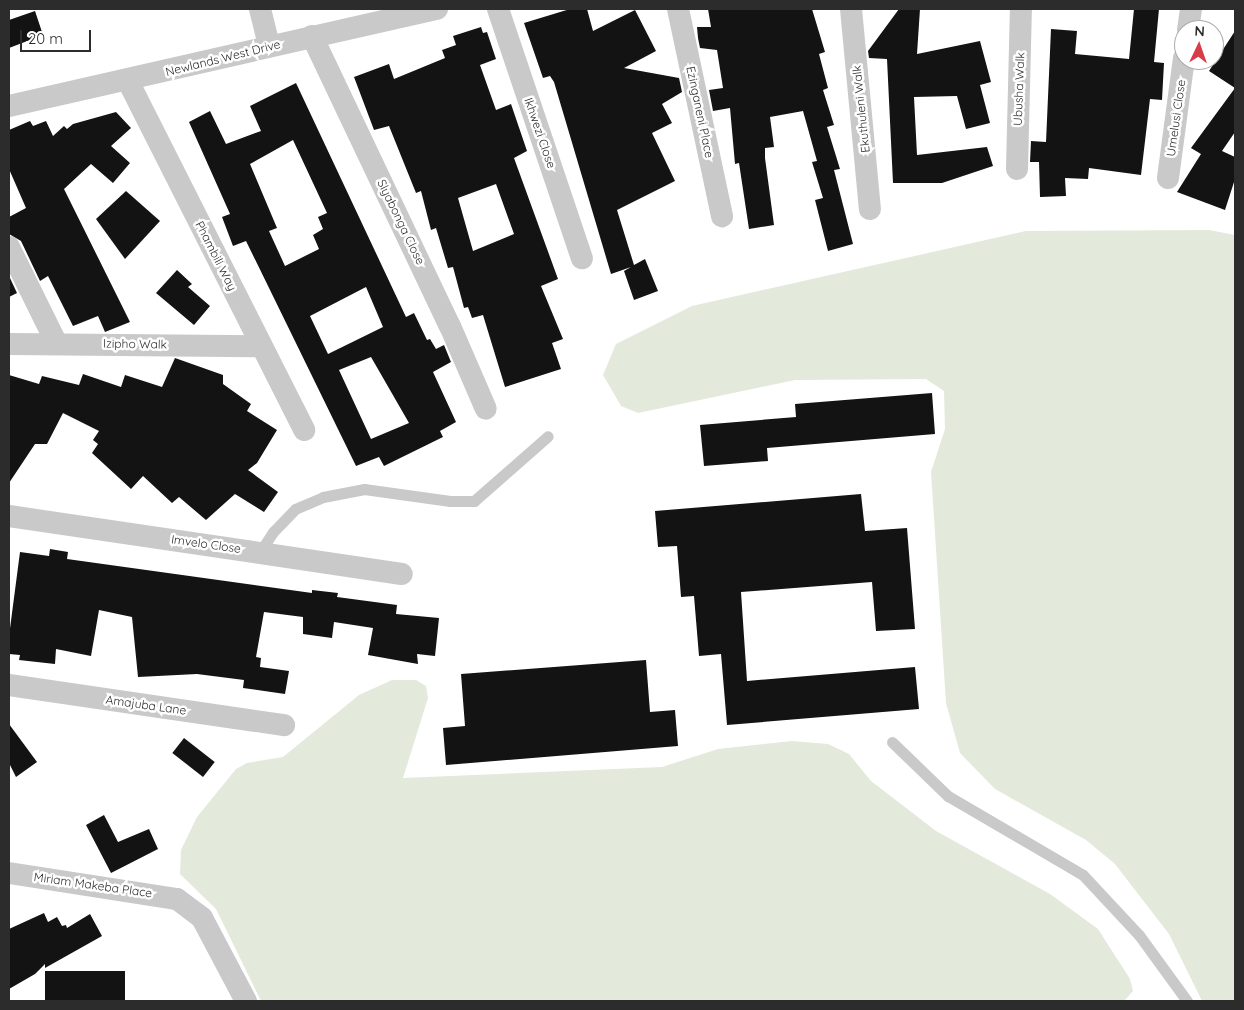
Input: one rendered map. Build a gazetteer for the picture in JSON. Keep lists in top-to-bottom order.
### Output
{
  "streets": {
    "street": [
      "Newlands West Drive",
      "Ubusha Walk",
      "Ekuthuleni Walk",
      "Ezinganeni Place",
      "Umelusi Close",
      "Ikhwezi Close",
      "Slyabonga Close",
      "Phambili Way",
      "Izipho Walk",
      "Imvelo Close",
      "Amajuba Lane",
      "Miriam Makeba Place"
    ]
  },
  "crossings": [
    ["Newlands West Drive", "Slyabonga Close"],
    ["Newlands West Drive", "Phambili Way"],
    ["Phambili Way", "Izipho Walk"]
  ],
  "scale_bar": "20 m",
  "north": "top"
}
